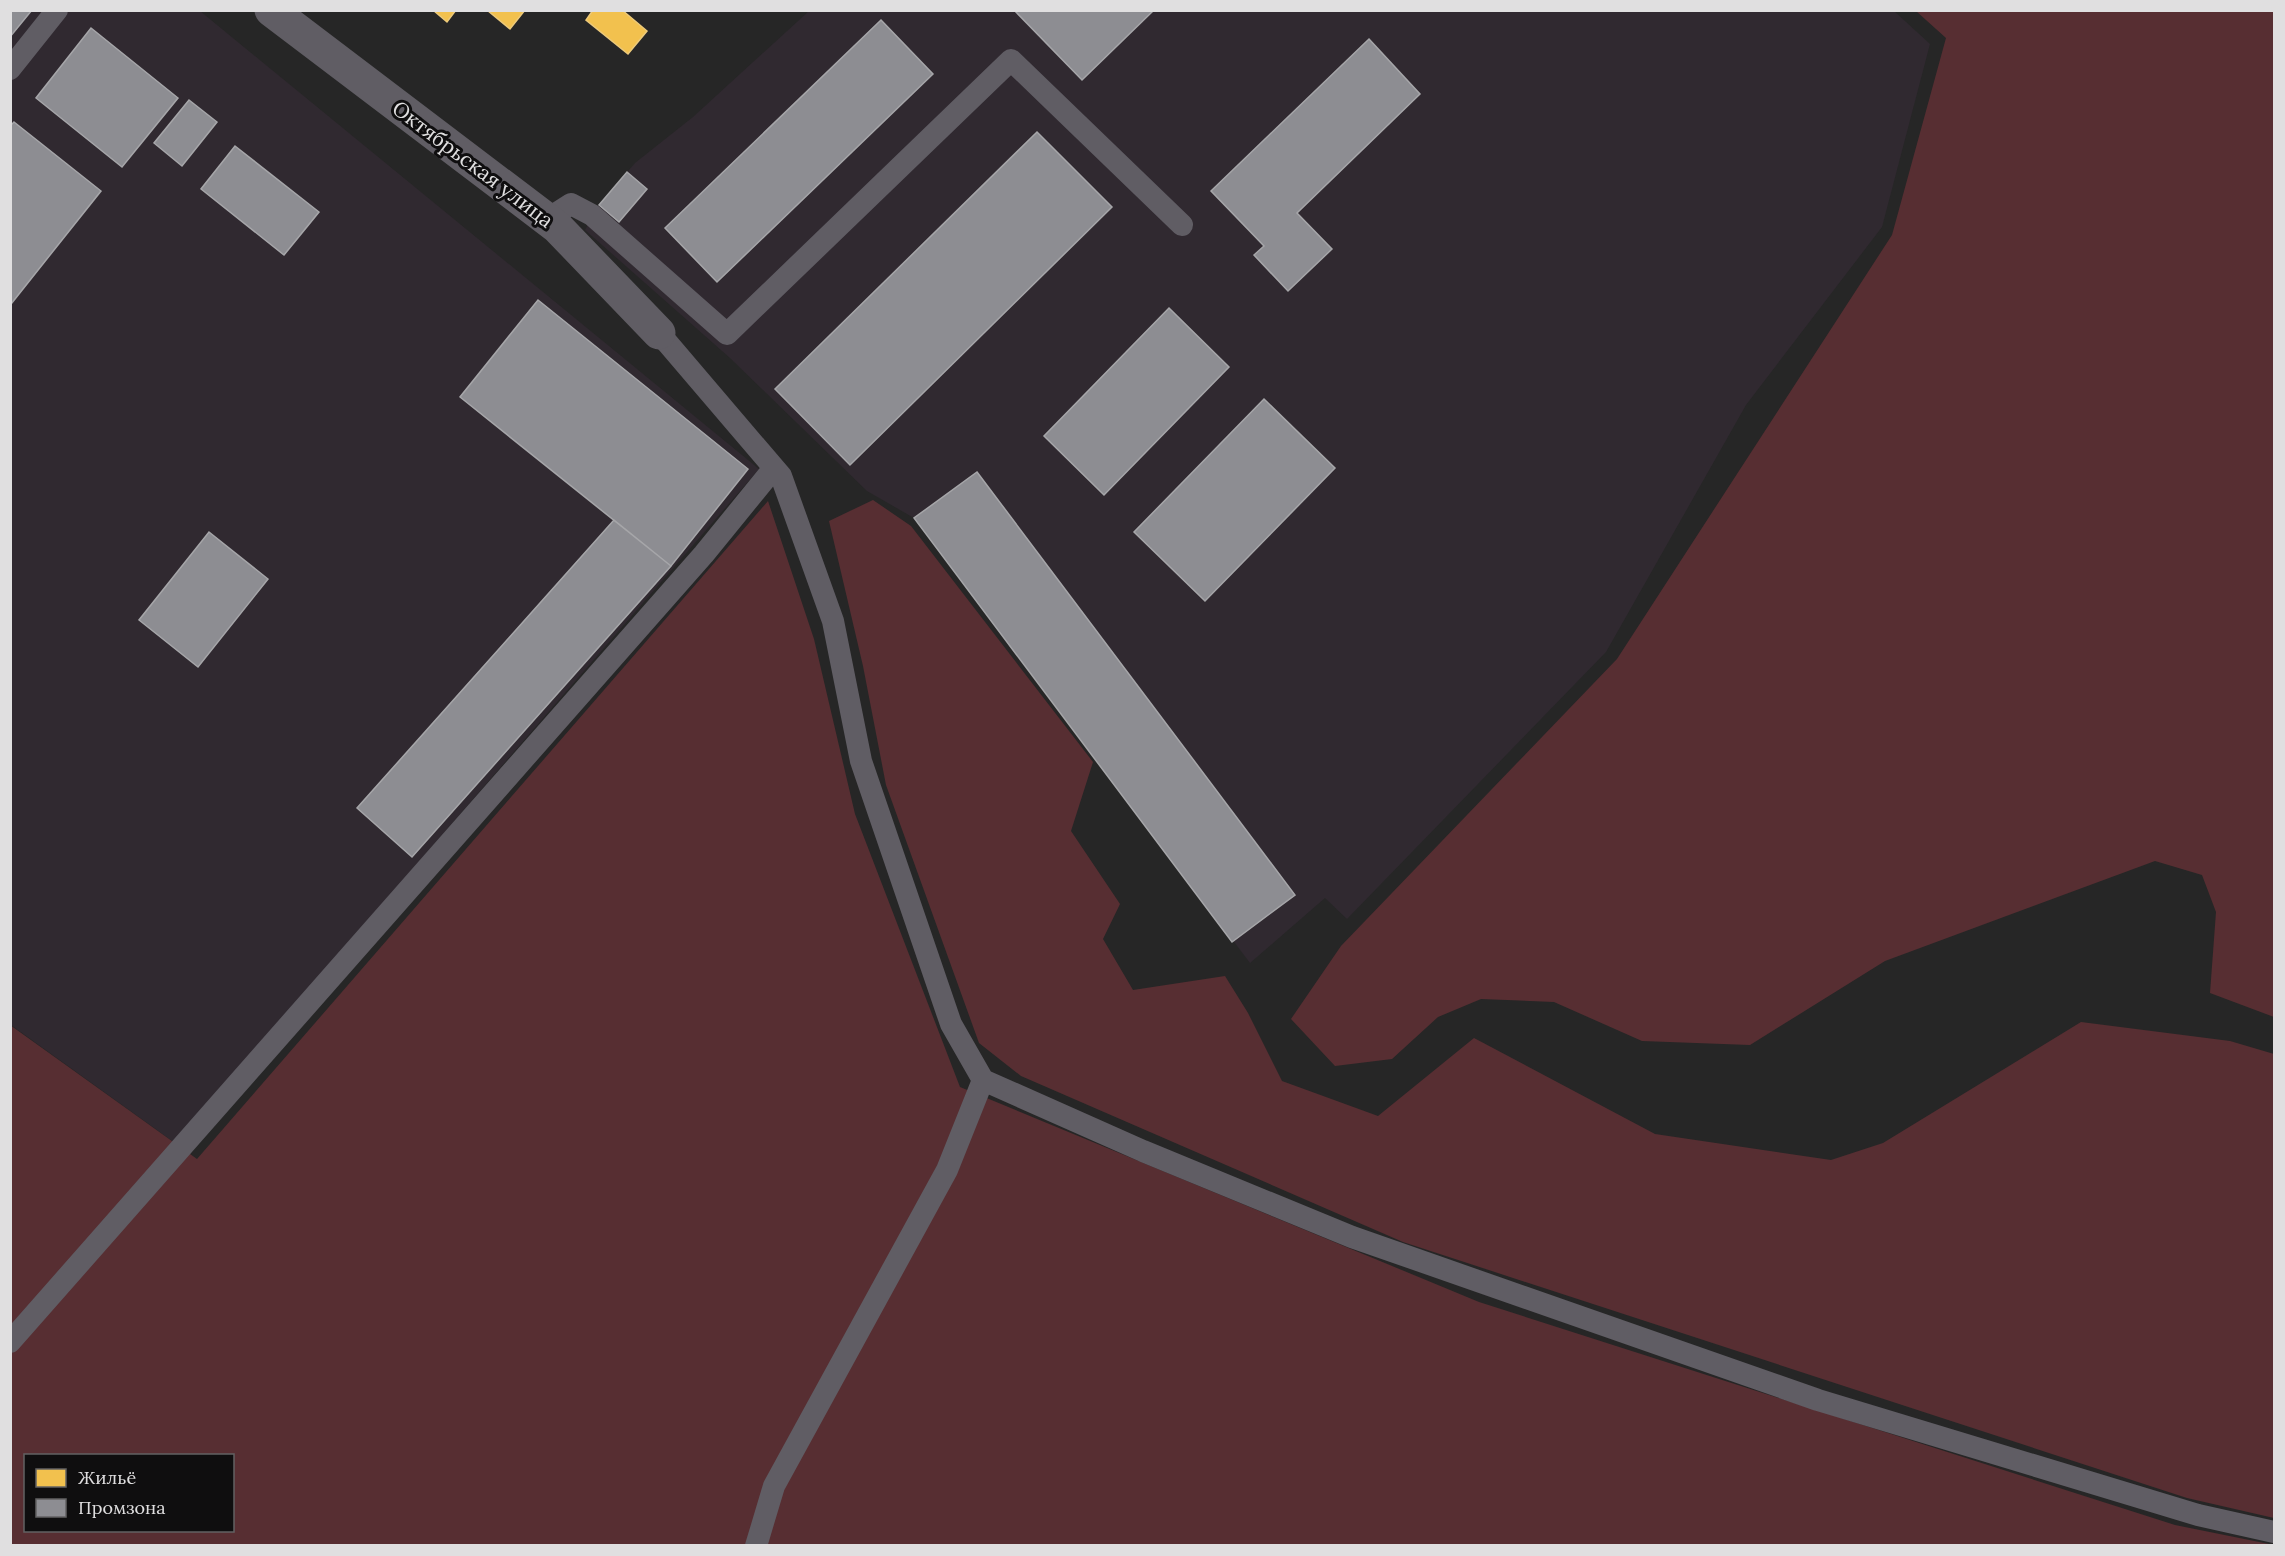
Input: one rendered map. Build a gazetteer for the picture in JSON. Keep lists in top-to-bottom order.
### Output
{
  "streets": {
    "street": ["Октябрьская улица"]
  },
  "legend": ["Жильё", "Промзона"]
}
